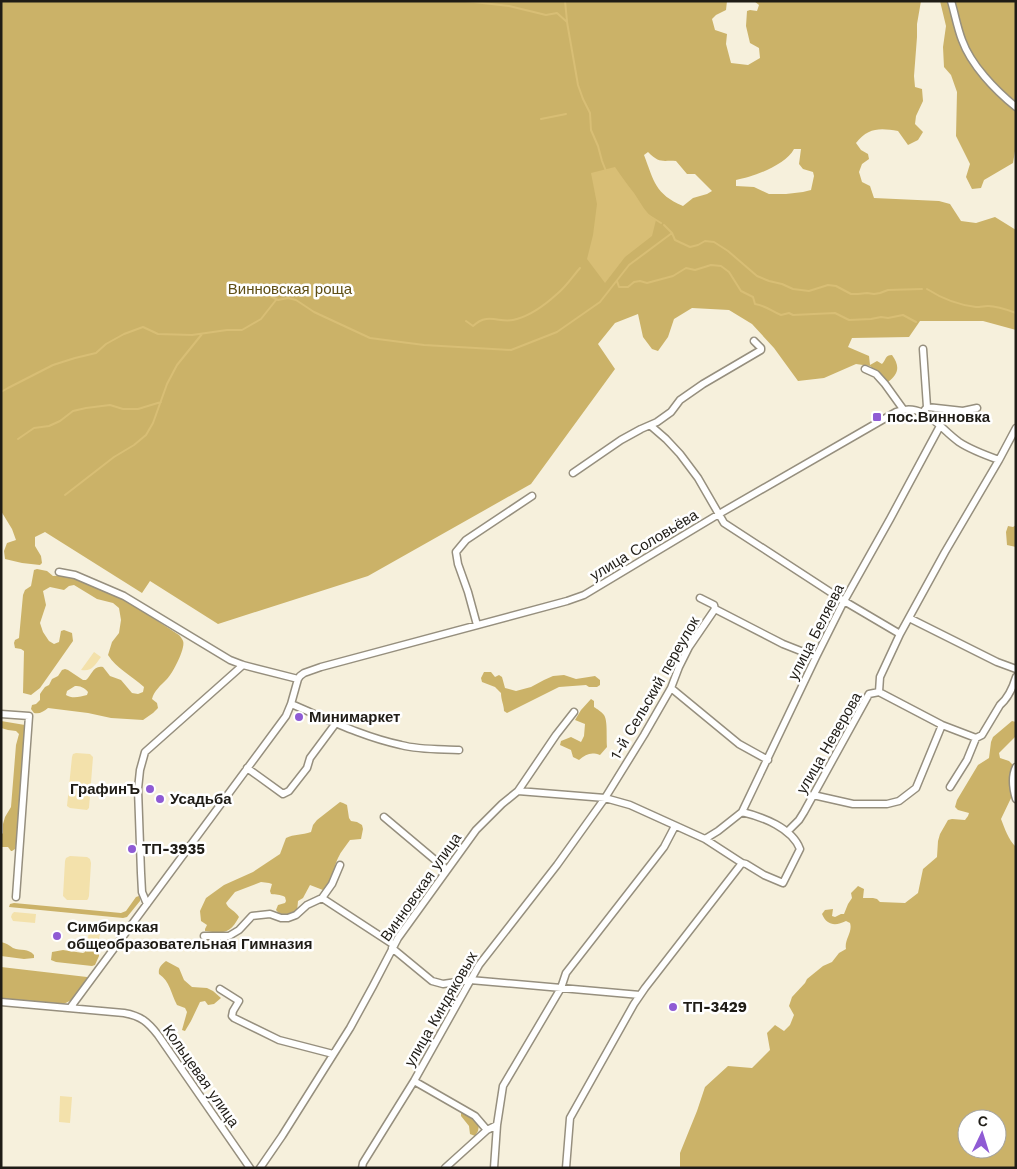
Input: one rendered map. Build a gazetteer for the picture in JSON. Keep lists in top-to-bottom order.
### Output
{
  "streets": {
    "street": [
      "улица Соловьёва",
      "улица Беляева",
      "1-й Сельский переулок",
      "улица Неверова",
      "Винновская улица",
      "улица Киндяковых",
      "Кольцевая улица"
    ]
  },
  "crossings": [
    ["улица Беляева", "1-й Сельский переулок"],
    ["1-й Сельский переулок", "улица Киндяковых"]
  ],
  "parks": ["Винновская роща"],
  "places": {
    "transit": ["пос.Винновка"],
    "other": [
      "Минимаркет",
      "ГрафинЪ",
      "Усадьба",
      "ТП-3935",
      "Симбирская общеобразовательная Гимназия",
      "ТП-3429"
    ]
  },
  "north": "top"
}
